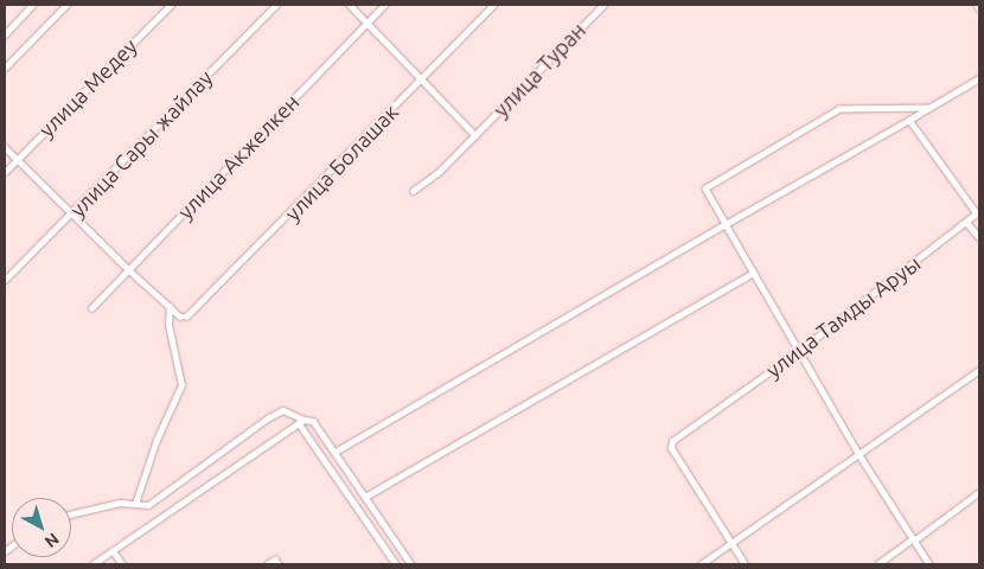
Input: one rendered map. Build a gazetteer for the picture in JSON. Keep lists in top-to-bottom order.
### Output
{
  "streets": {
    "street": [
      "улица Туран",
      "улица Медеу",
      "улица Сары жайлау",
      "улица Акжелкен",
      "улица Болашак",
      "улица Тамды Аруы"
    ]
  },
  "north": "bottom right"
}
